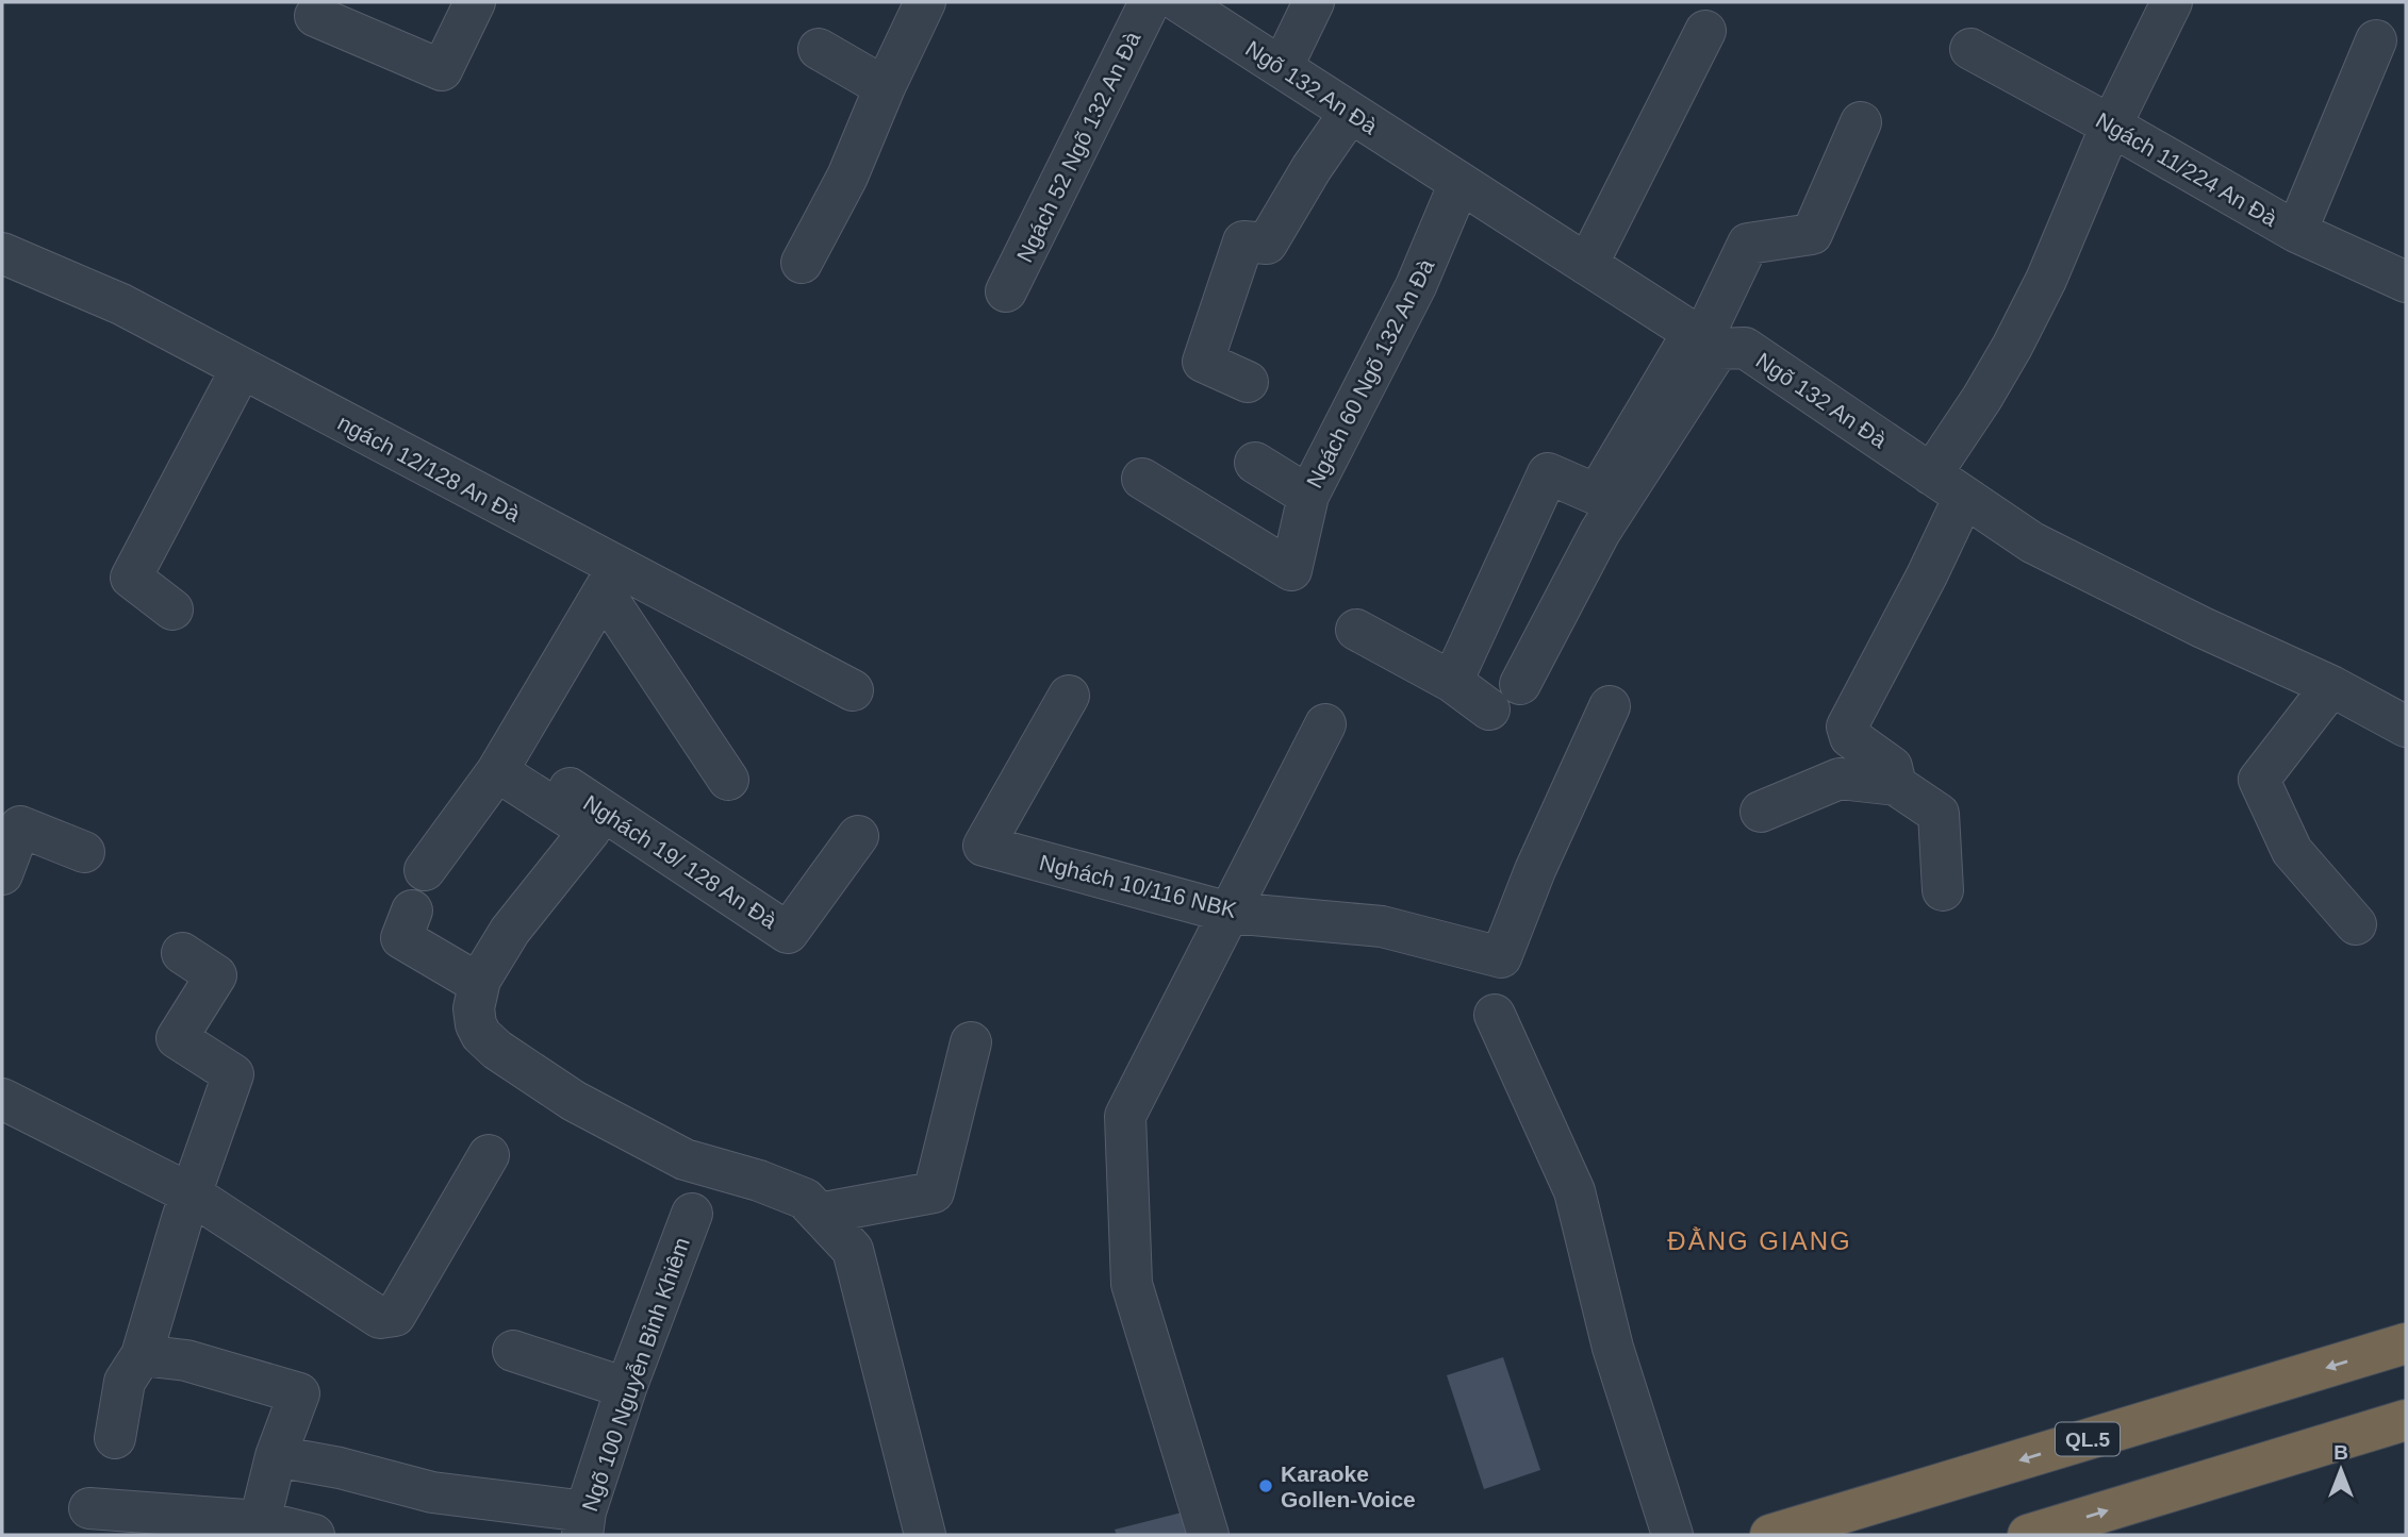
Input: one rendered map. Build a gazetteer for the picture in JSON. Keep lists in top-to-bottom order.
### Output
{
  "streets": {
    "highway": ["QL.5"],
    "lane": [
      "Ngõ 132 An Đà",
      "Ngách 52 Ngõ 132 An Đà",
      "Ngách 11/224 An Đà",
      "Ngách 60 Ngõ 132 An Đà",
      "ngách 12/128 An Đà",
      "Nghách 19/ 128 An Đà",
      "Nghách 10/116 NBK",
      "Ngõ 100 Nguyễn Bỉnh Khiêm"
    ]
  },
  "crossings": [
    ["Ngõ 132 An Đà", "Ngách 60 Ngõ 132 An Đà"]
  ],
  "districts": ["ĐẰNG GIANG"],
  "places": ["Karaoke Gollen-Voice"],
  "north": "top"
}
